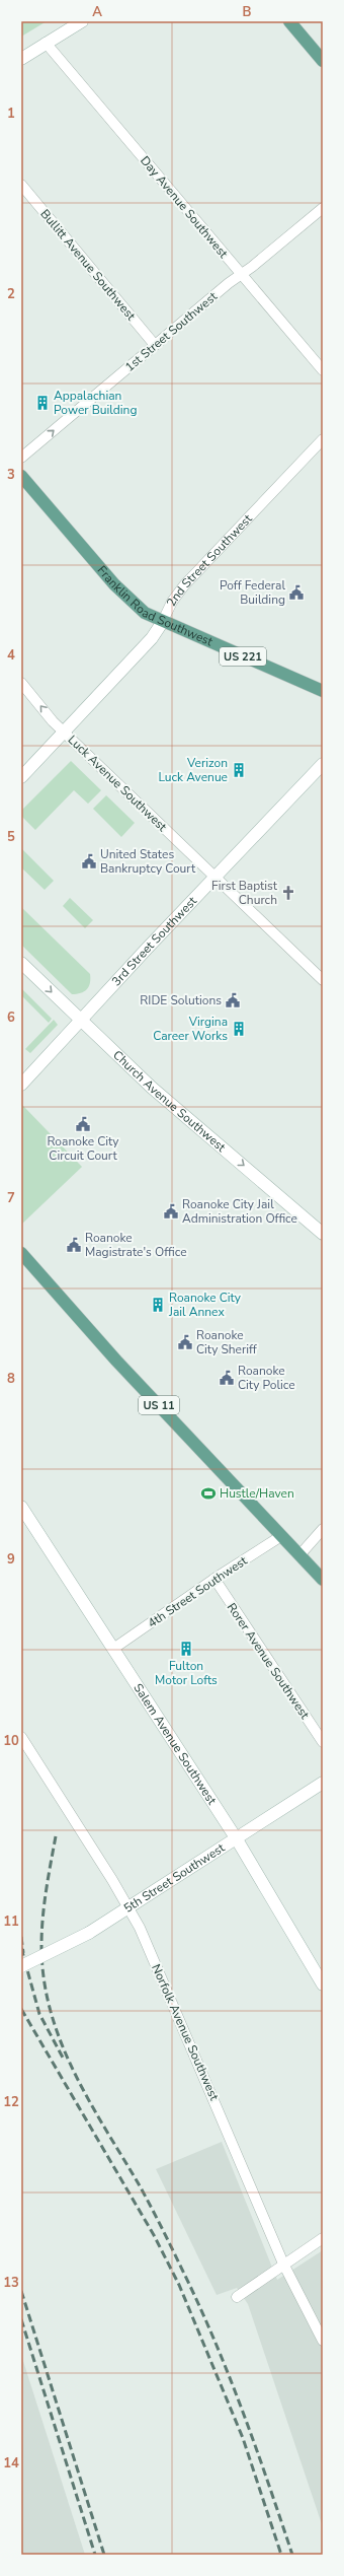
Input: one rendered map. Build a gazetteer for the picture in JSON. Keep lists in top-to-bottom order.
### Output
{
  "streets": {
    "main road": ["Franklin Road Southwest", "US 221", "US 11"],
    "street": [
      "Day Avenue Southwest",
      "Bullitt Avenue Southwest",
      "1st Street Southwest",
      "2nd Street Southwest",
      "Luck Avenue Southwest",
      "3rd Street Southwest",
      "Church Avenue Southwest",
      "4th Street Southwest",
      "Rorer Avenue Southwest",
      "Salem Avenue Southwest",
      "5th Street Southwest",
      "Norfolk Avenue Southwest"
    ]
  },
  "crossings": [
    ["Day Avenue Southwest", "1st Street Southwest"],
    ["Bullitt Avenue Southwest", "1st Street Southwest"],
    ["2nd Street Southwest", "Franklin Road Southwest"],
    ["2nd Street Southwest", "Luck Avenue Southwest"],
    ["Luck Avenue Southwest", "3rd Street Southwest"],
    ["3rd Street Southwest", "Church Avenue Southwest"],
    ["US 11", "4th Street Southwest"],
    ["4th Street Southwest", "Rorer Avenue Southwest"],
    ["4th Street Southwest", "Salem Avenue Southwest"],
    ["Salem Avenue Southwest", "5th Street Southwest"],
    ["5th Street Southwest", "Norfolk Avenue Southwest"]
  ],
  "one_way": ["1st Street Southwest", "Church Avenue Southwest"],
  "places": {
    "building": [
      "Appalachian Power Building",
      "Verizon Luck Avenue",
      "Virgina Career Works",
      "Roanoke City Jail Annex",
      "Fulton Motor Lofts"
    ],
    "public building": [
      "Poff Federal Building",
      "United States Bankruptcy Court",
      "RIDE Solutions",
      "Roanoke City Circuit Court",
      "Roanoke City Jail Administration Office",
      "Roanoke Magistrate's Office",
      "Roanoke City Sheriff",
      "Roanoke City Police"
    ],
    "church": ["First Baptist Church"],
    "sports": ["Hustle/Haven"]
  },
  "grid": {
    "columns": ["A", "B"],
    "rows": [
      "1",
      "2",
      "3",
      "4",
      "5",
      "6",
      "7",
      "8",
      "9",
      "10",
      "11",
      "12",
      "13",
      "14"
    ]
  }
}
